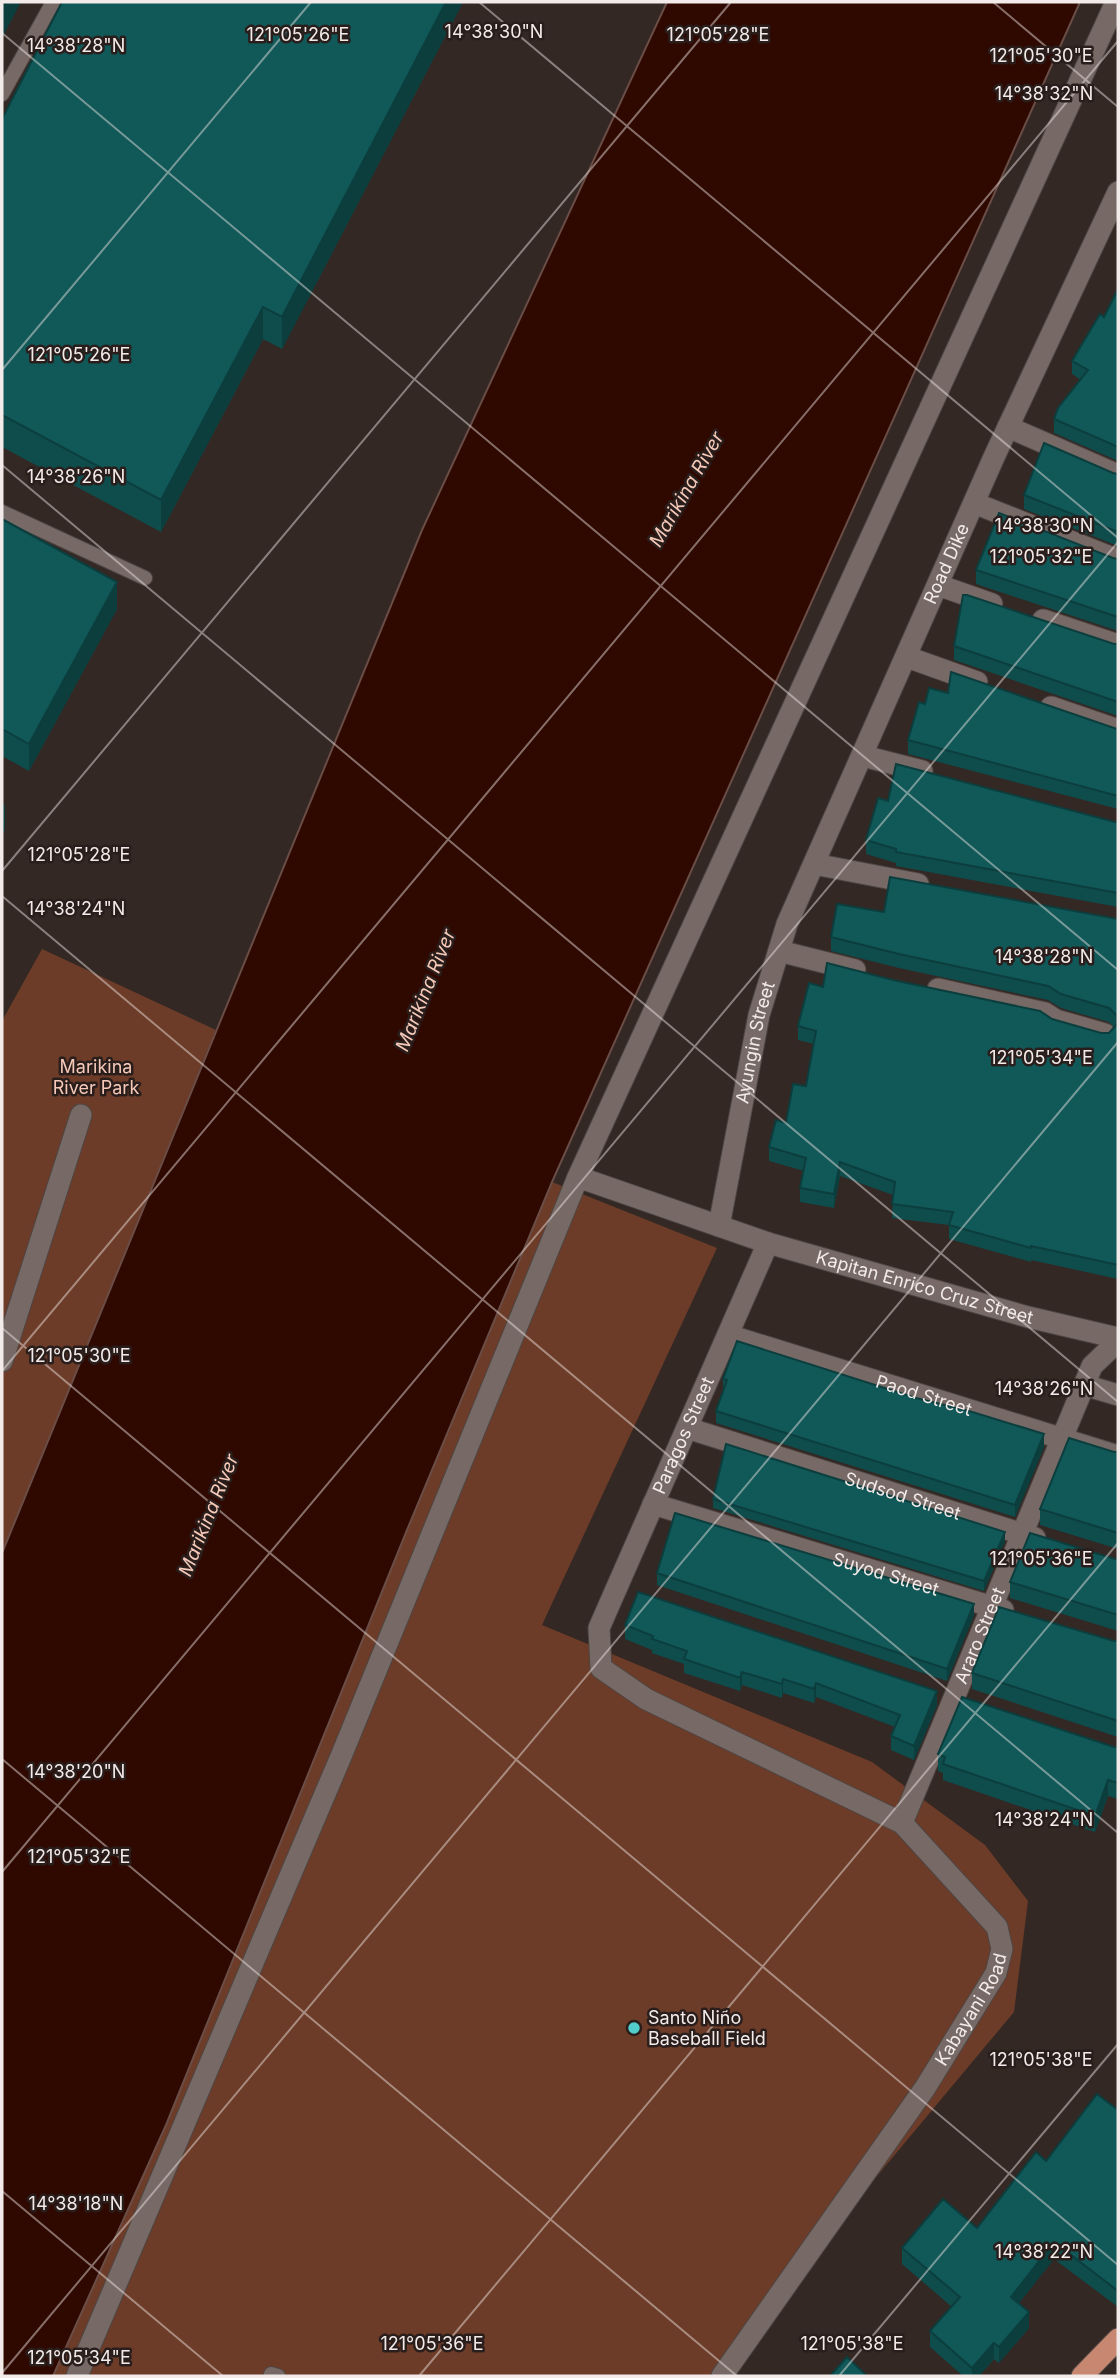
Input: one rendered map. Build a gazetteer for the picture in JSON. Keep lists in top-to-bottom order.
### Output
{
  "streets": {
    "street": [
      "Road Dike",
      "Ayungin Street",
      "Kapitan Enrico Cruz Street",
      "Paod Street",
      "Paragos Street",
      "Sudsod Street",
      "Suyod Street",
      "Araro Street",
      "Kabayani Road"
    ]
  },
  "crossings": [
    ["Road Dike", "Ayungin Street"],
    ["Ayungin Street", "Kapitan Enrico Cruz Street"],
    ["Kapitan Enrico Cruz Street", "Paragos Street"],
    ["Kapitan Enrico Cruz Street", "Araro Street"],
    ["Paod Street", "Paragos Street"],
    ["Paod Street", "Araro Street"],
    ["Paragos Street", "Sudsod Street"],
    ["Paragos Street", "Suyod Street"],
    ["Paragos Street", "Kabayani Road"],
    ["Sudsod Street", "Araro Street"],
    ["Suyod Street", "Araro Street"],
    ["Araro Street", "Kabayani Road"]
  ],
  "water": ["Marikina River"],
  "parks": ["Marikina River Park"],
  "places": ["Santo Niño Baseball Field"],
  "coordinates": [
    "14°38'30\"N",
    "121°05'26\"E",
    "121°05'28\"E",
    "14°38'28\"N",
    "121°05'30\"E",
    "14°38'32\"N",
    "14°38'26\"N",
    "121°05'32\"E",
    "14°38'24\"N",
    "121°05'34\"E",
    "121°05'36\"E",
    "14°38'20\"N",
    "121°05'38\"E",
    "14°38'18\"N",
    "14°38'22\"N"
  ]
}
